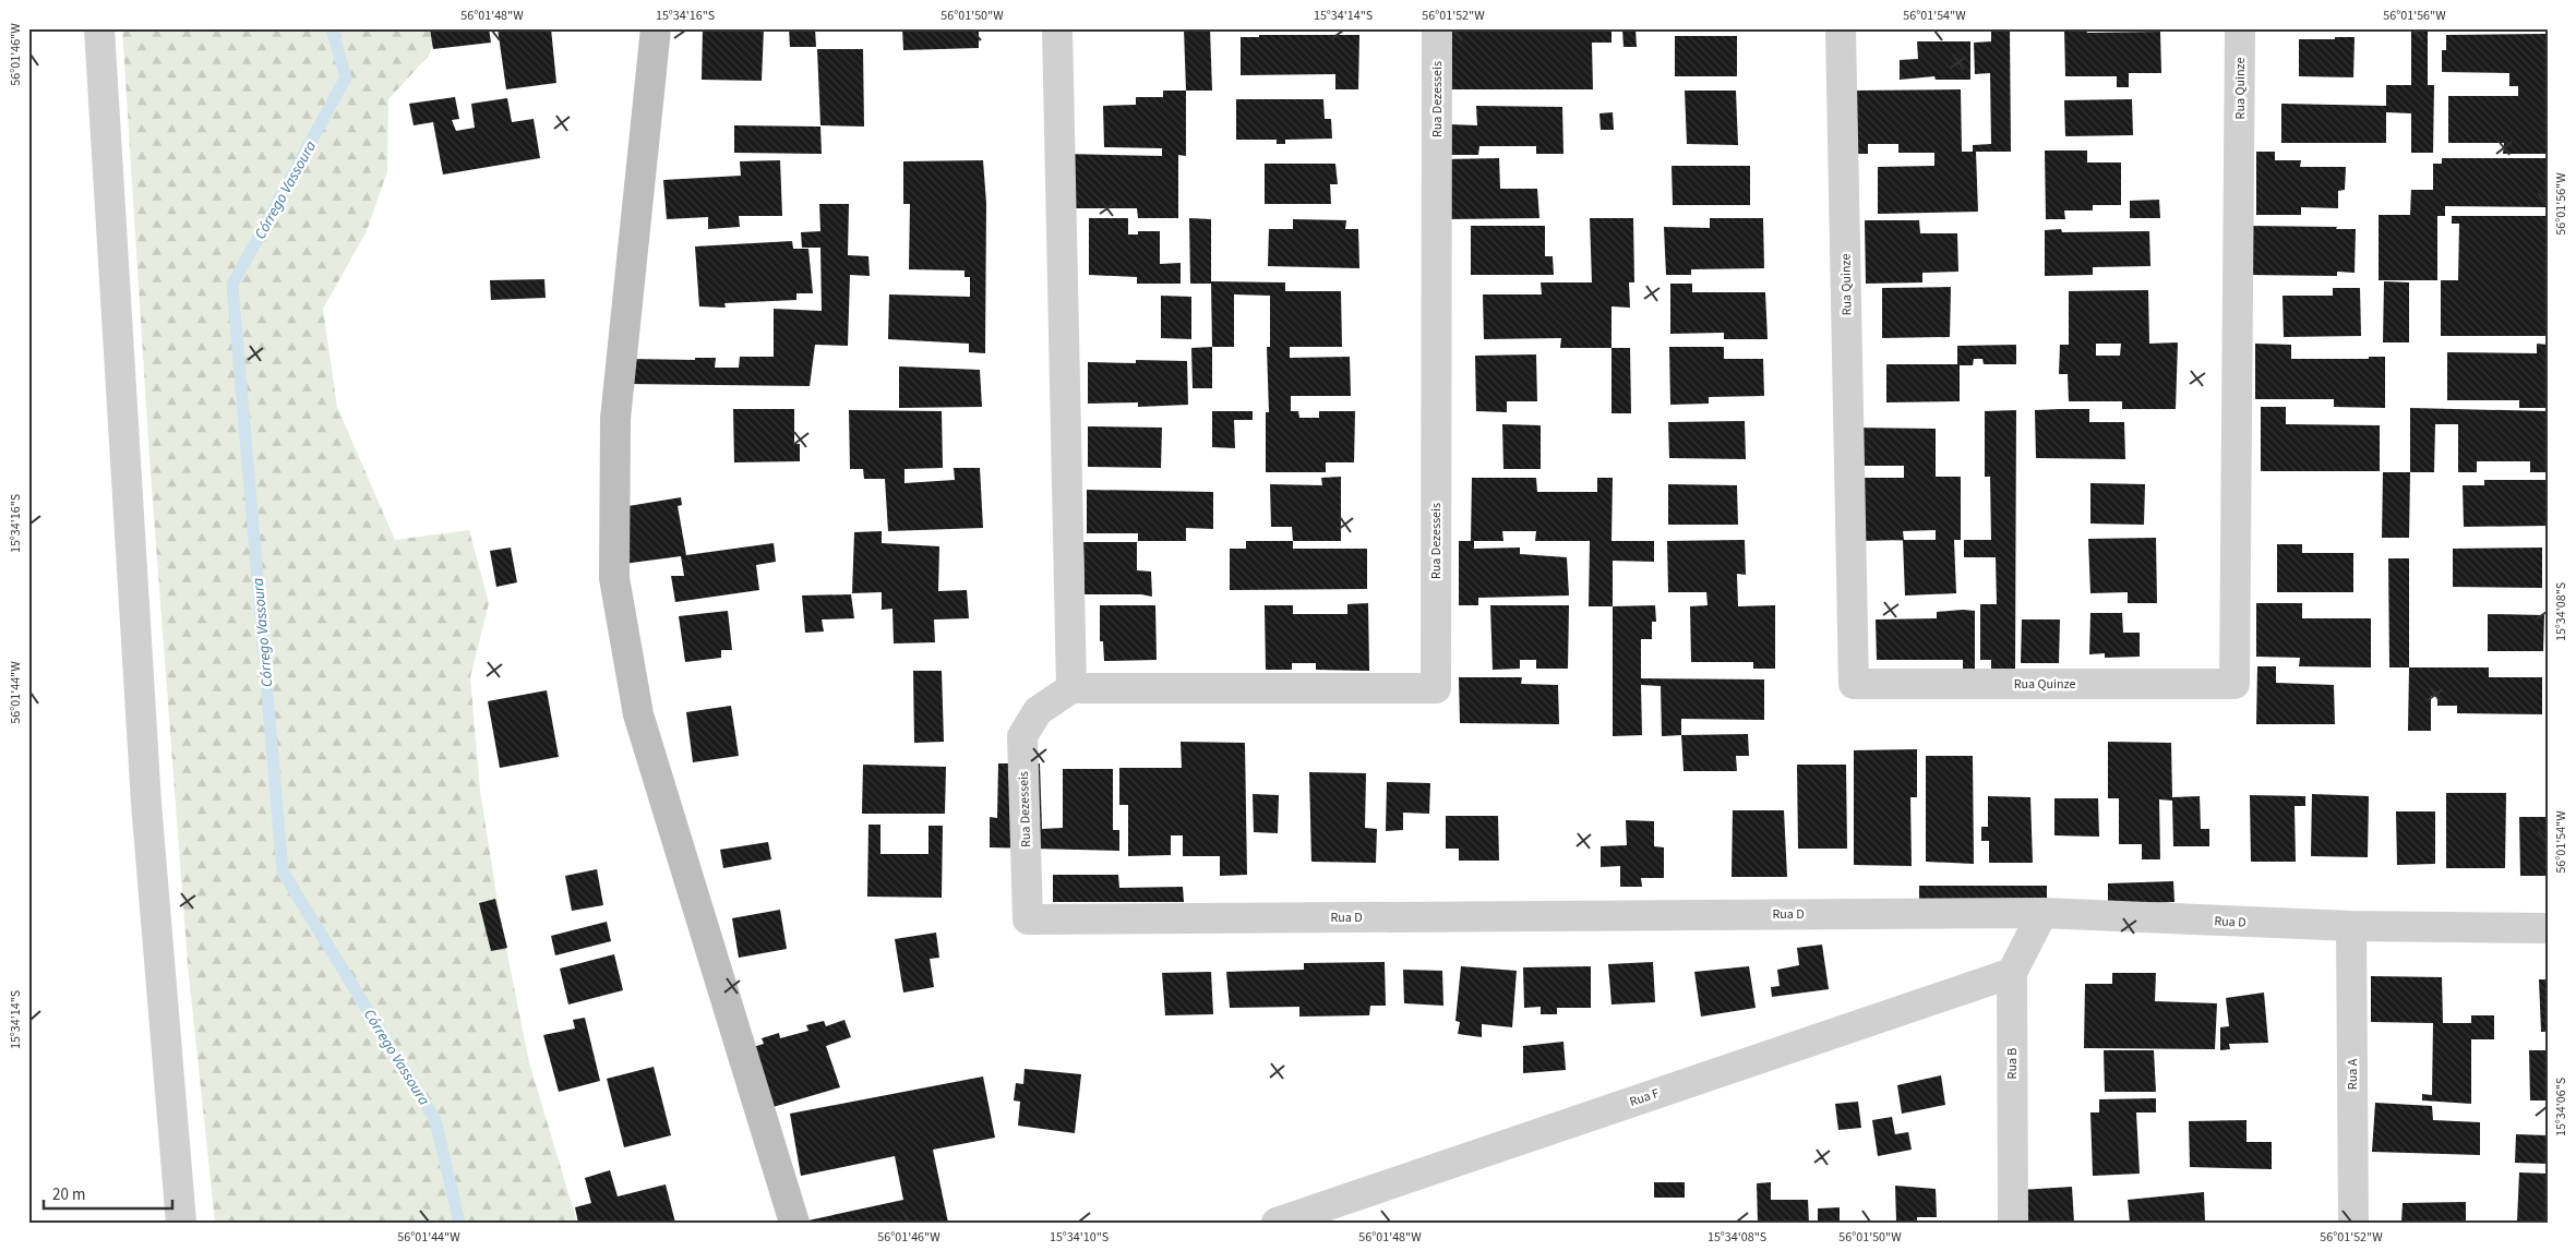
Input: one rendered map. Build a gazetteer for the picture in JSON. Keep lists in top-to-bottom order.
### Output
{
  "streets": {
    "street": [
      "Rua Quinze",
      "Rua Dezesseis",
      "Rua D",
      "Rua B",
      "Rua A",
      "Rua F"
    ]
  },
  "crossings": [
    ["Rua Dezesseis", "Rua D"],
    ["Rua D", "Rua B"],
    ["Rua D", "Rua A"],
    ["Rua B", "Rua F"]
  ],
  "water": ["Córrego Vassoura"],
  "scale_bar": "20 m",
  "coordinates": [
    "56°01'48\"W",
    "15°34'16\"S",
    "56°01'50\"W",
    "15°34'14\"S",
    "56°01'52\"W",
    "56°01'54\"W",
    "56°01'56\"W",
    "56°01'46\"W",
    "15°34'08\"S",
    "56°01'44\"W",
    "15°34'06\"S",
    "15°34'10\"S"
  ]
}
